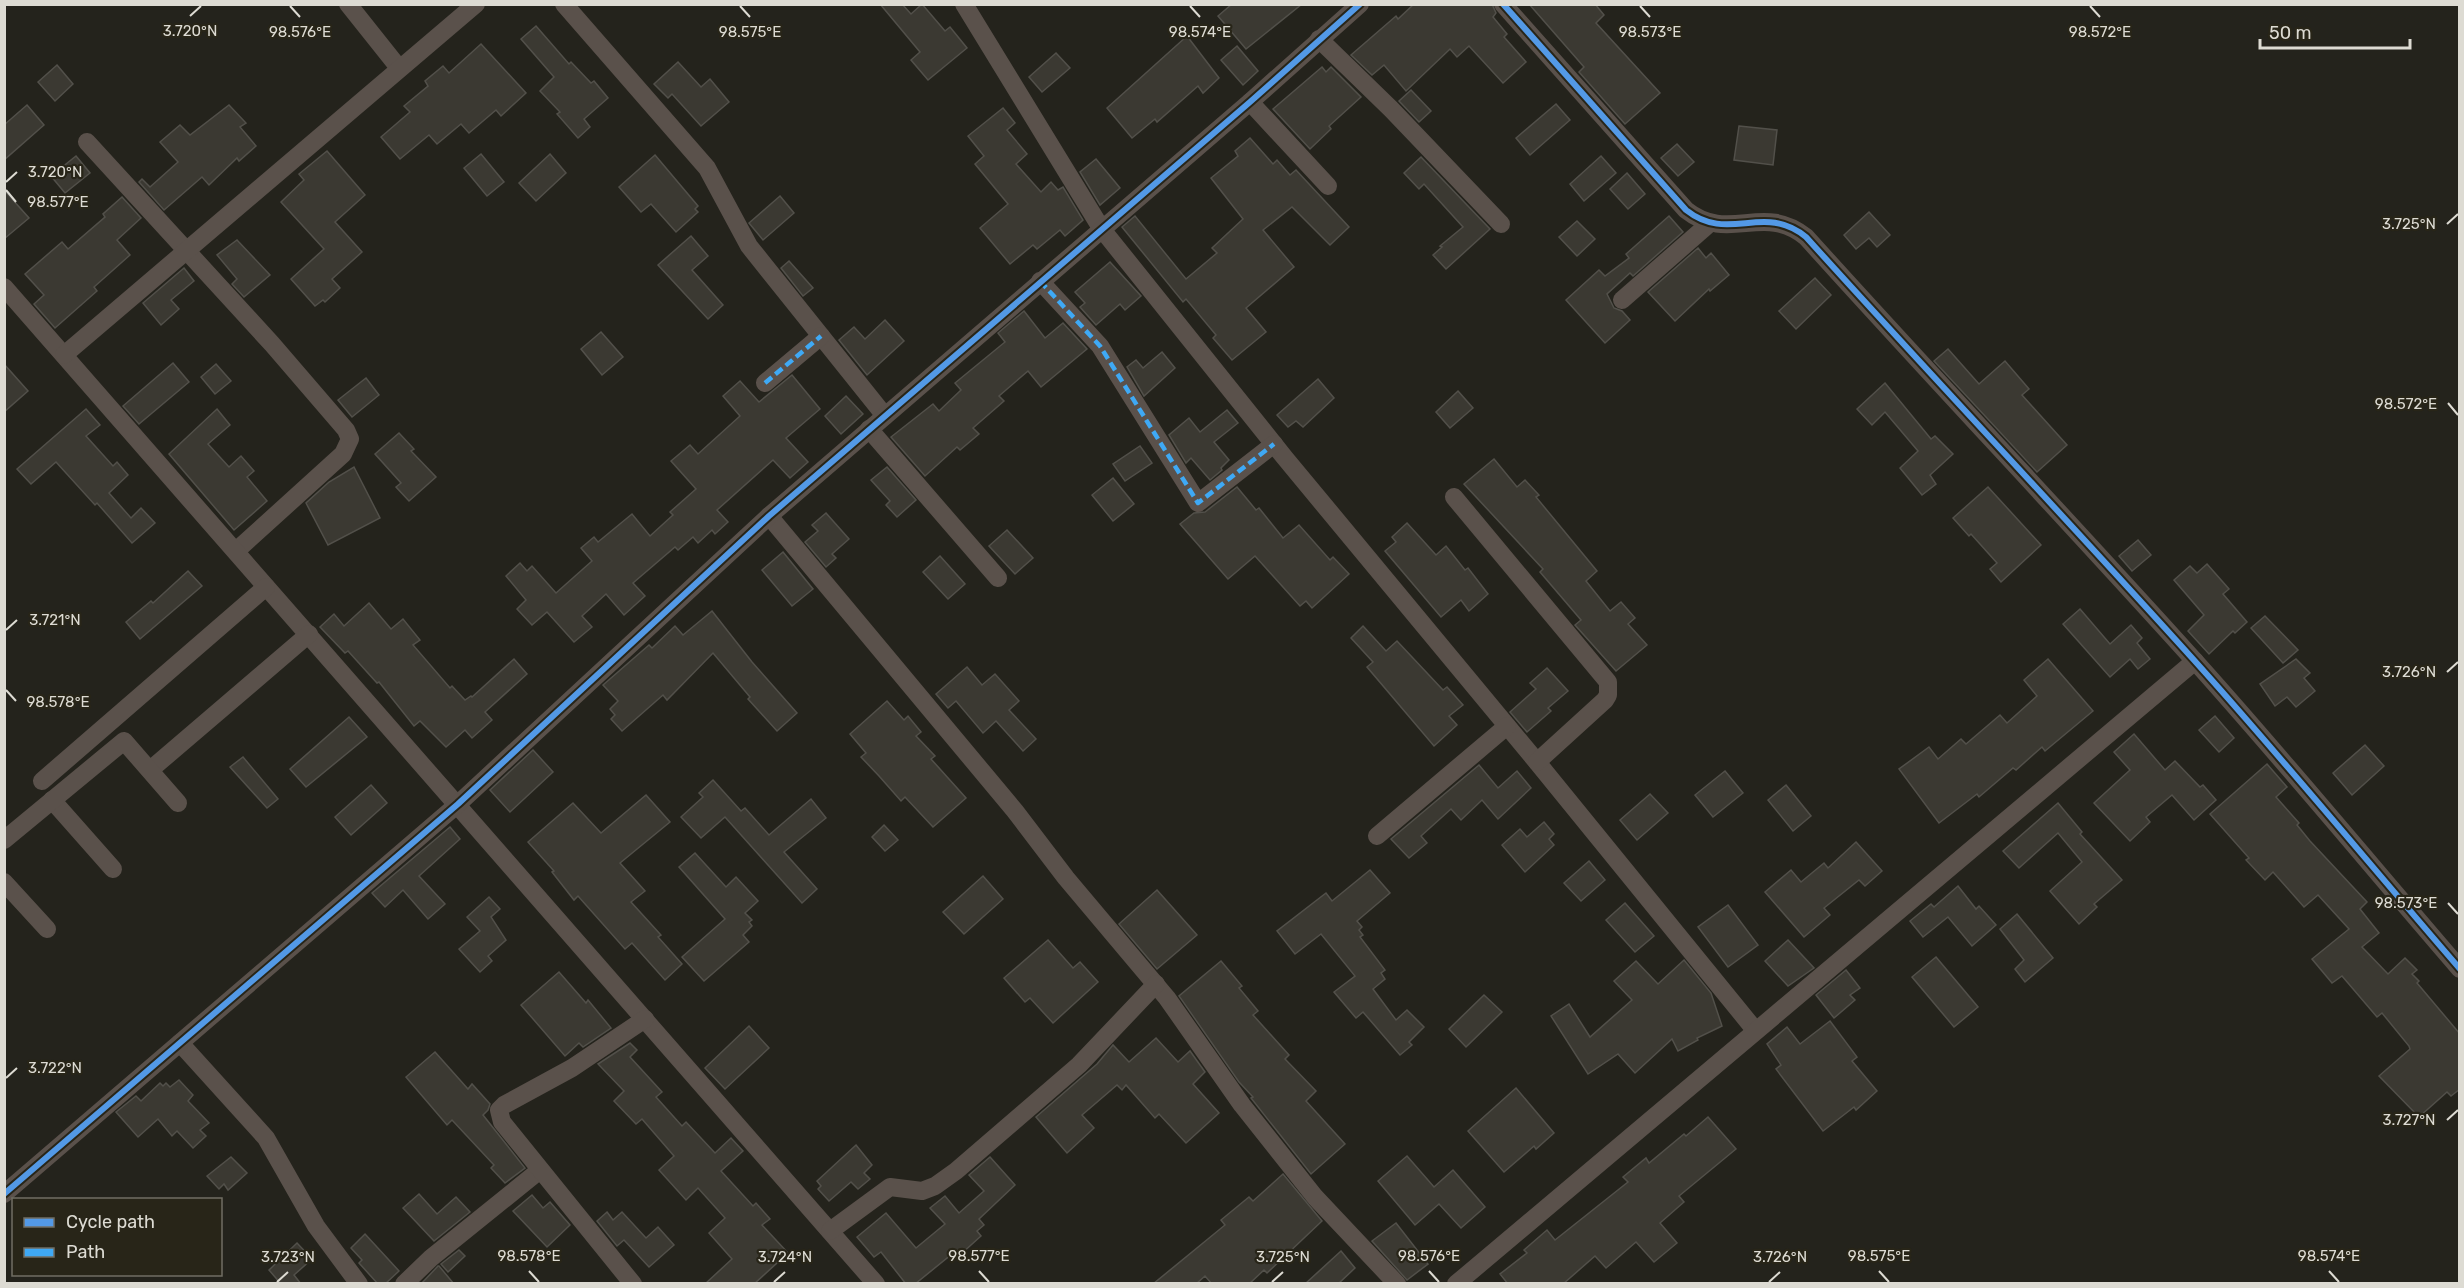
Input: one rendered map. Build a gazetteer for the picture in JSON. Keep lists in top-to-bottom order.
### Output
{
  "legend": ["Cycle path", "Path"],
  "scale_bar": "50 m",
  "coordinates": [
    "3.720°N",
    "98.576°E",
    "98.575°E",
    "98.574°E",
    "98.573°E",
    "98.572°E",
    "98.577°E",
    "3.725°N",
    "3.721°N",
    "3.726°N",
    "98.578°E",
    "3.722°N",
    "3.727°N",
    "3.723°N",
    "3.724°N"
  ]
}
